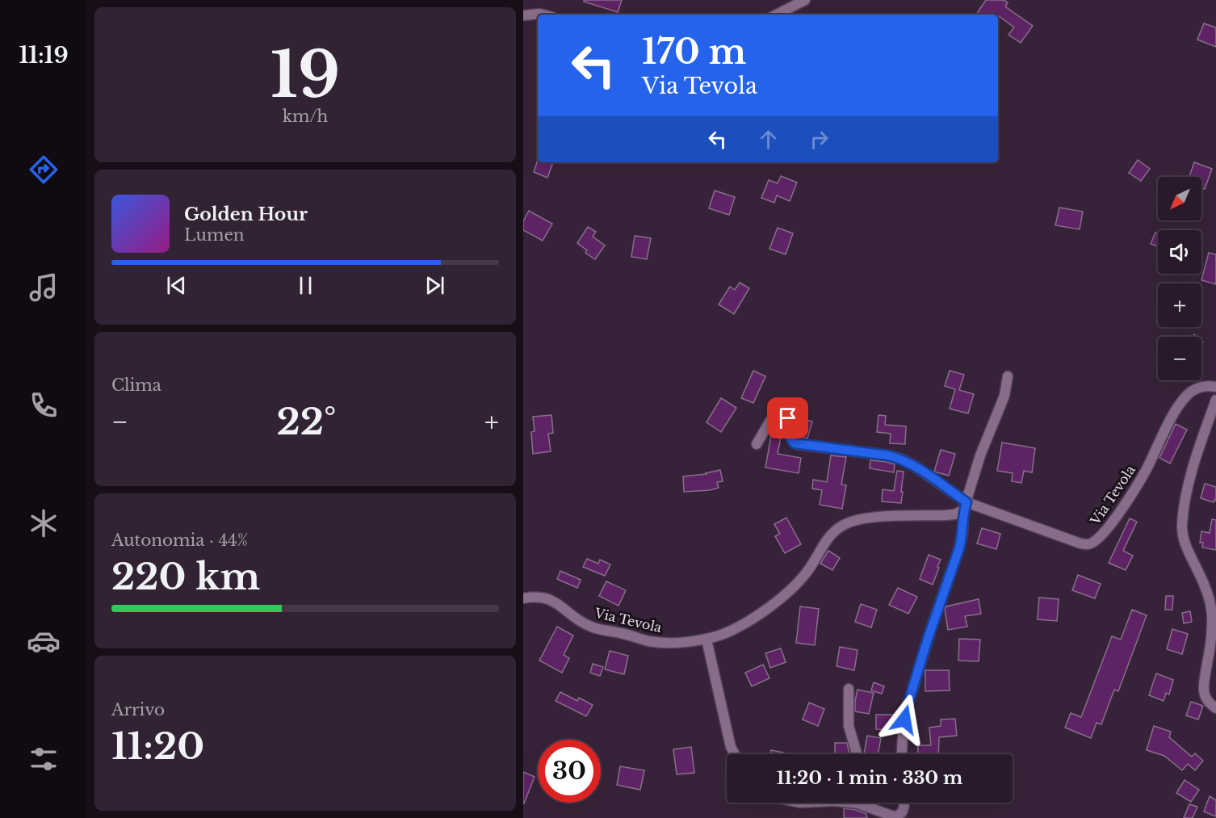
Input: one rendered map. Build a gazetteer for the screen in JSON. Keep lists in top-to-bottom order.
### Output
{
  "streets": {
    "street": ["Via Tevola"]
  },
  "north": "bottom left",
  "page": {
    "tabs": "11:19",
    "tile": [
      ["19", "km/h"],
      "Clima",
      ["Autonomia · 44%", "220 km"],
      ["Arrivo", "11:20"]
    ],
    "turn": ["170 m", "Via Tevola"],
    "map_buttons": ["+", "−"],
    "song": ["Golden Hour", "Lumen"],
    "heat": ["−", "22°", "+"],
    "limit": "30",
    "trip": "11:20 · 1 min · 330 m"
  }
}
